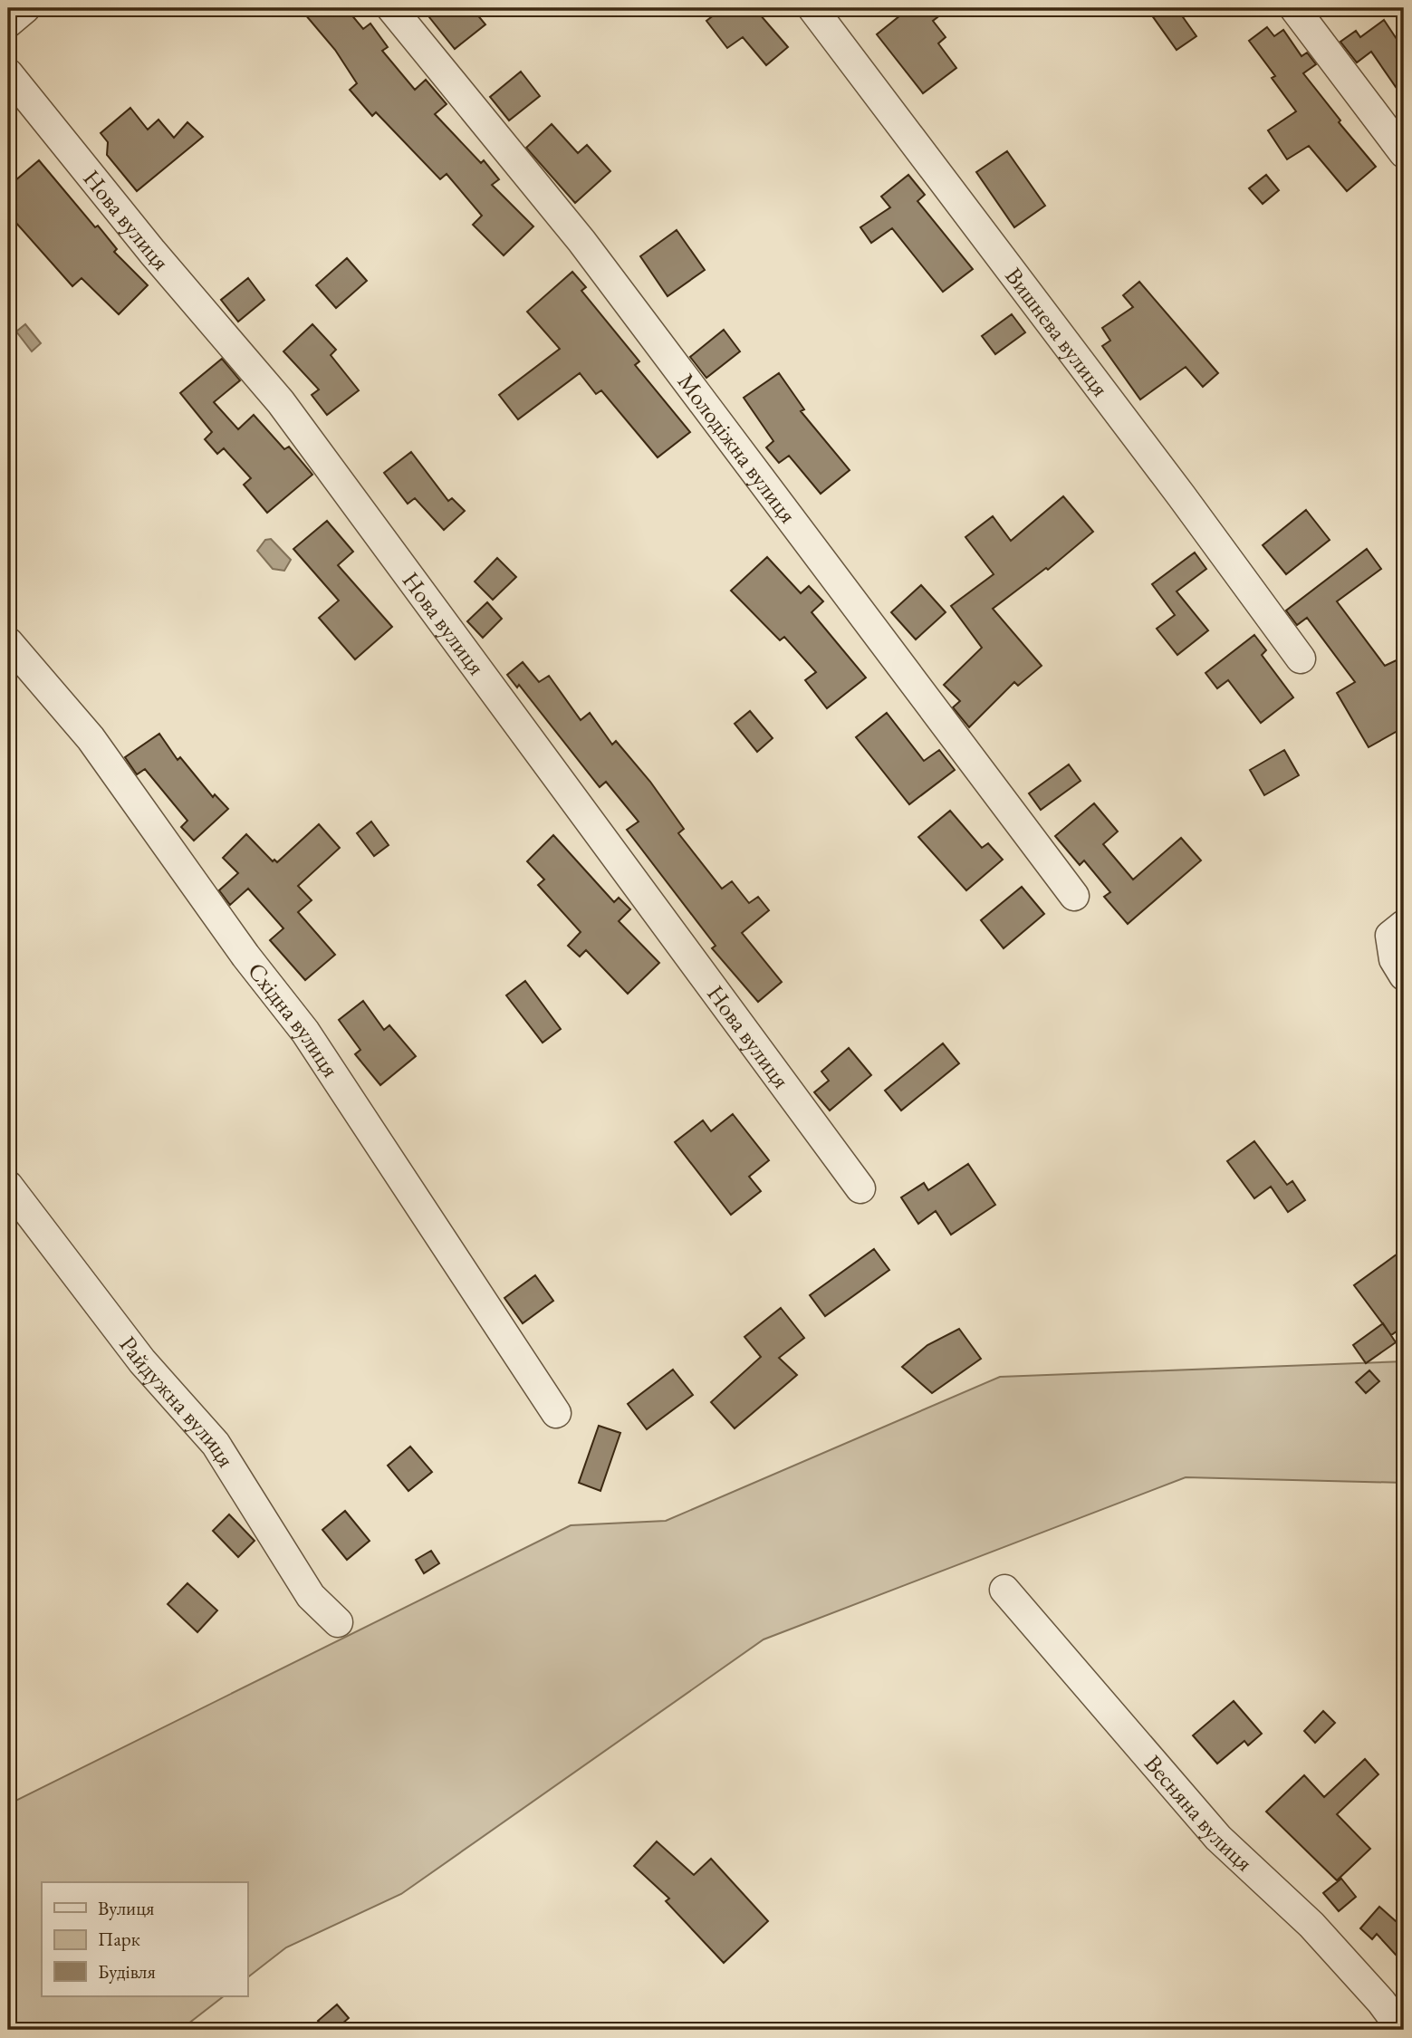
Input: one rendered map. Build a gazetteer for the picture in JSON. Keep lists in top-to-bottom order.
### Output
{
  "streets": {
    "street": [
      "Нова вулиця",
      "Вишнева вулиця",
      "Молодіжна вулиця",
      "Східна вулиця",
      "Райдужна вулиця",
      "Весняна вулиця"
    ]
  },
  "legend": ["Вулиця", "Парк", "Будівля"]
}
